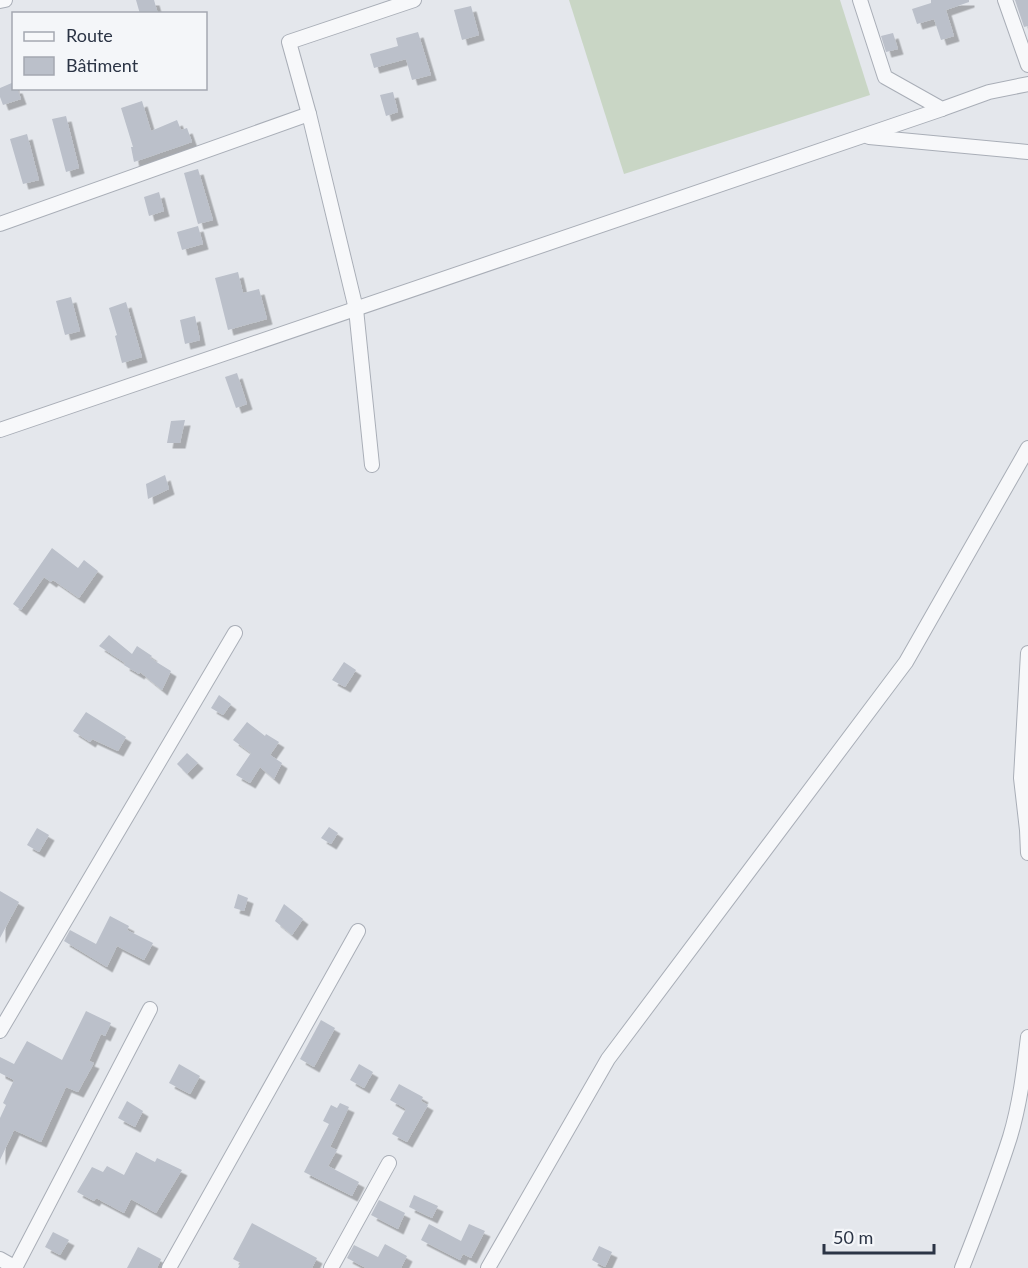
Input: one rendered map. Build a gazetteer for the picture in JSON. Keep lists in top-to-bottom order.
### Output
{
  "legend": ["Route", "Bâtiment"],
  "scale_bar": "50 m"
}
